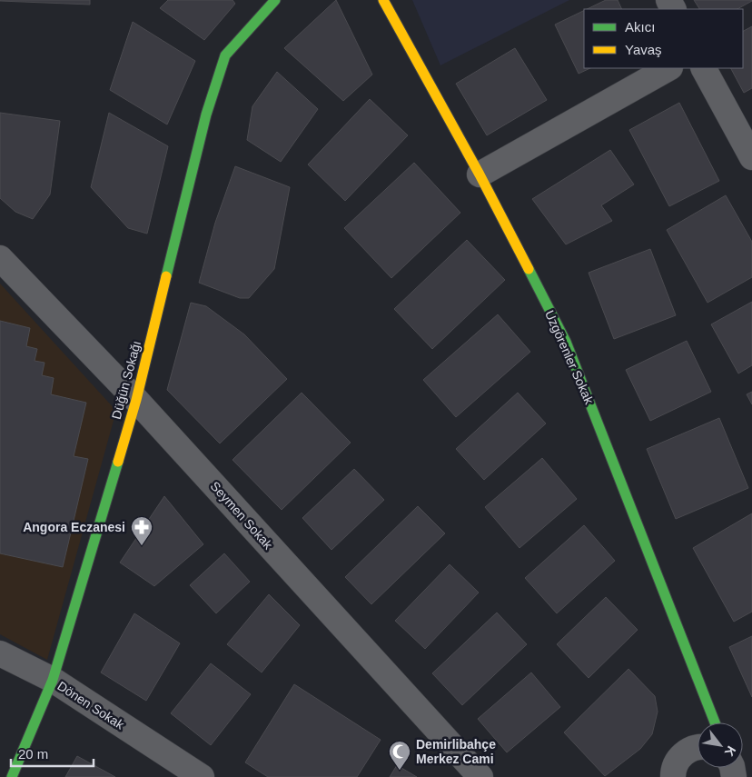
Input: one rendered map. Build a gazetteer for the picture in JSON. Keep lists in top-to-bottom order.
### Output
{
  "streets": {
    "street": [
      "Uzgörenler Sokak",
      "Düğün Sokağı",
      "Seymen Sokak",
      "Dönen Sokak"
    ]
  },
  "crossings": [
    ["Düğün Sokağı", "Seymen Sokak"],
    ["Düğün Sokağı", "Dönen Sokak"]
  ],
  "places": {
    "pharmacy": ["Angora Eczanesi"],
    "mosque": ["Demirlibahçe Merkez Cami"]
  },
  "legend": ["Akıcı", "Yavaş"],
  "scale_bar": "20 m",
  "north": "bottom right"
}
